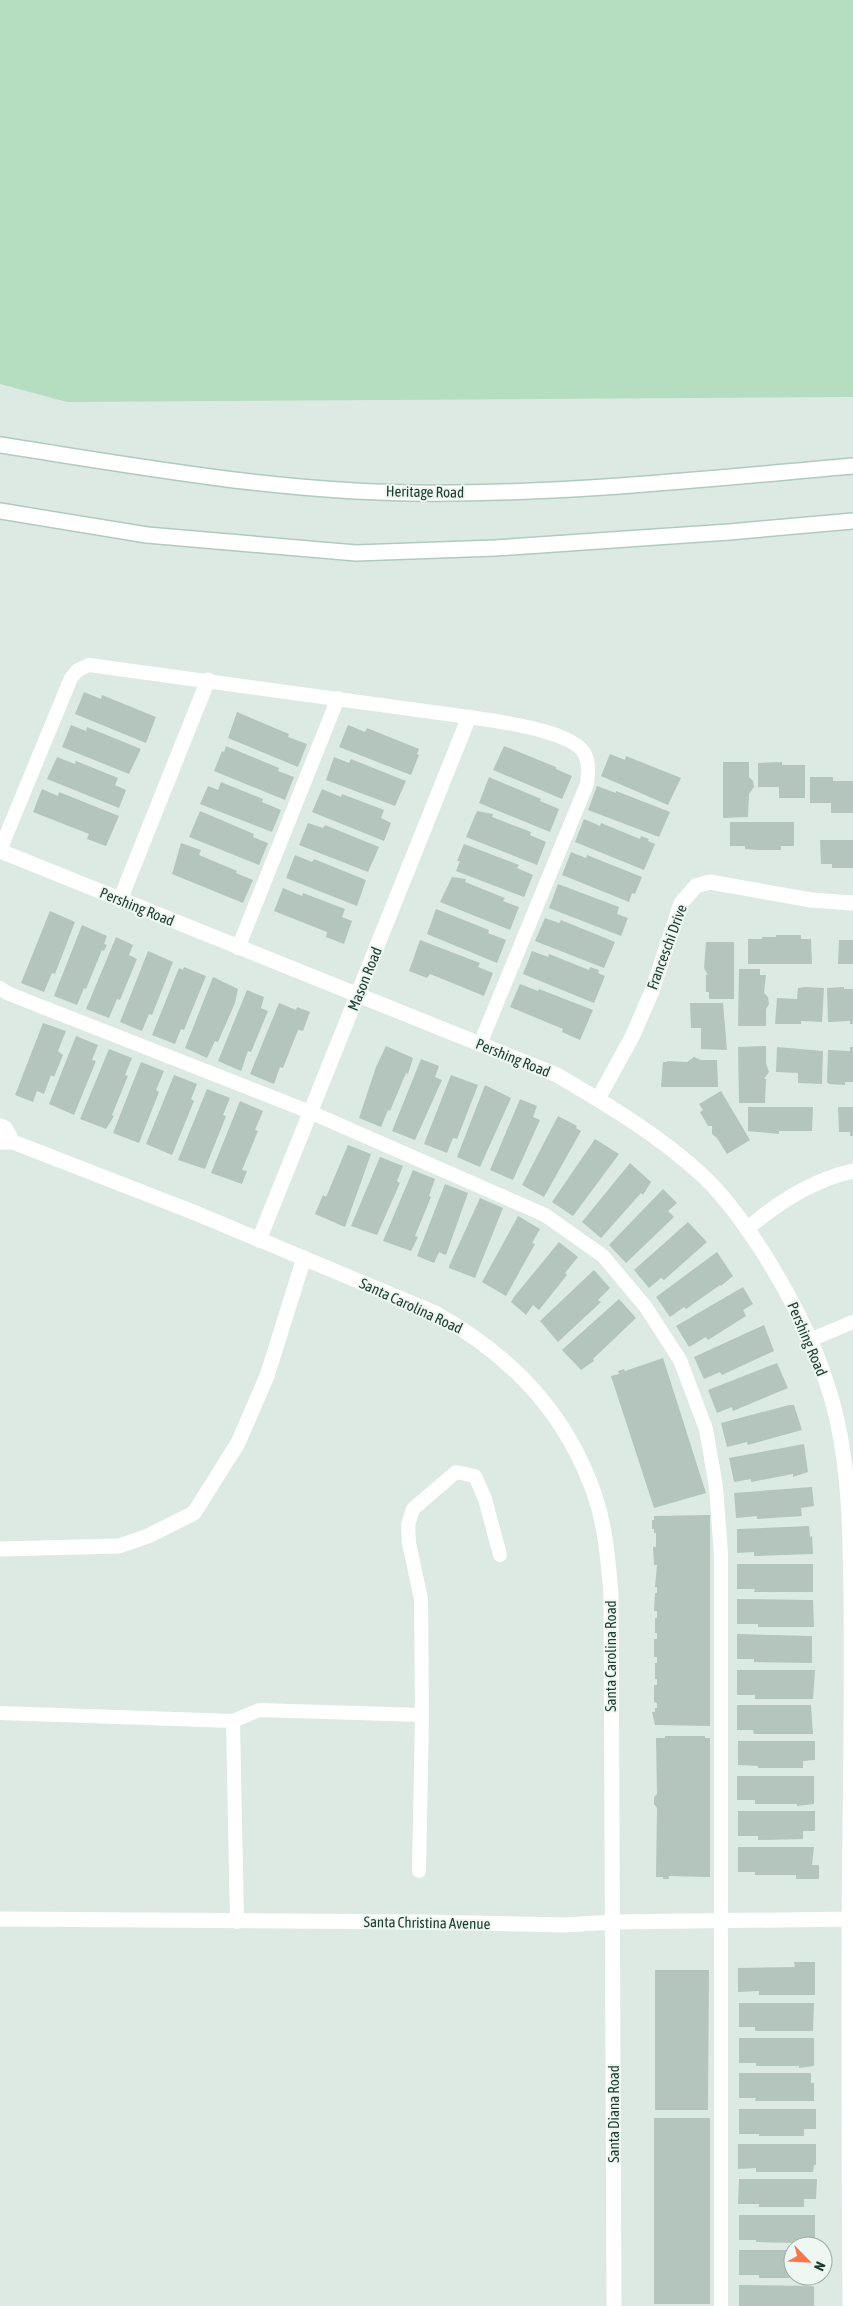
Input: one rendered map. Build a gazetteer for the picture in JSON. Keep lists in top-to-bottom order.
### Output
{
  "streets": {
    "street": [
      "Heritage Road",
      "Pershing Road",
      "Franceschi Drive",
      "Mason Road",
      "Santa Carolina Road",
      "Santa Christina Avenue",
      "Santa Diana Road"
    ]
  },
  "crossings": [
    ["Pershing Road", "Franceschi Drive"],
    ["Pershing Road", "Mason Road"],
    ["Pershing Road", "Santa Christina Avenue"],
    ["Mason Road", "Santa Carolina Road"],
    ["Santa Carolina Road", "Santa Christina Avenue"],
    ["Santa Carolina Road", "Santa Diana Road"],
    ["Santa Christina Avenue", "Santa Diana Road"]
  ],
  "north": "bottom right"
}
